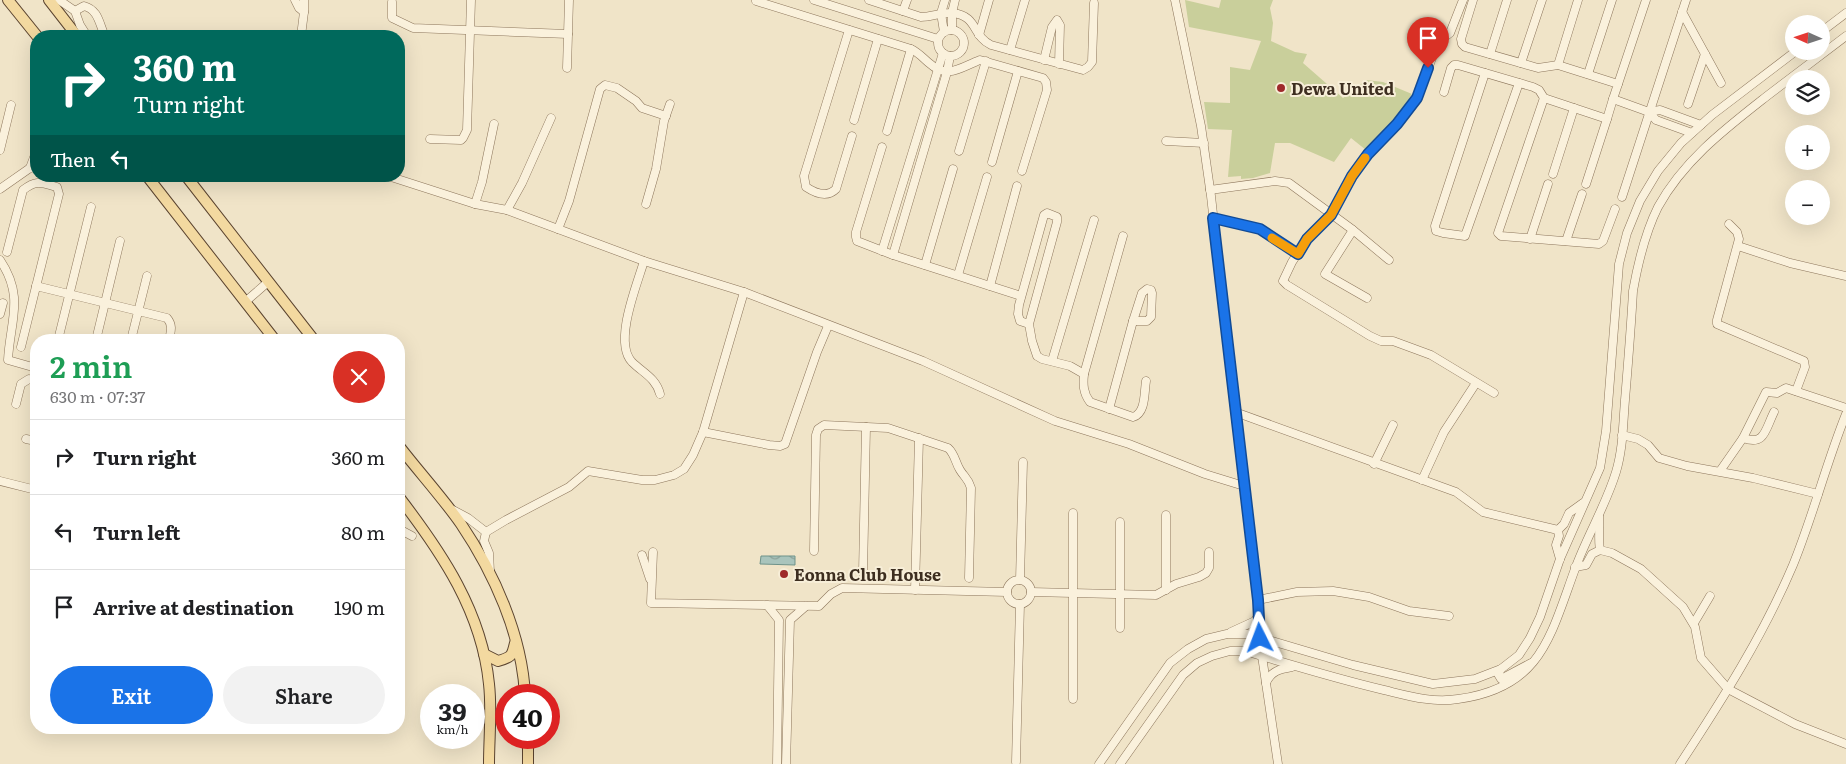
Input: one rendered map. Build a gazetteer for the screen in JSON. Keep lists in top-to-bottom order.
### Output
{
  "places": ["Dewa United", "Eonna Club House"],
  "north": "left",
  "page": {
    "map_buttons": ["+", "−"],
    "turn": ["360 m", "Turn right"],
    "then": "Then",
    "heading": ["2 min", "630 m · 07:37"],
    "list": [
      {
        "name": "Turn right",
        "value": "360 m"
      },
      {
        "name": "Turn left",
        "value": "80 m"
      },
      {
        "name": "Arrive at destination",
        "value": "190 m"
      }
    ],
    "buttons": ["Exit", "Share"],
    "speed": "39 km/h",
    "limit": "40"
  }
}
